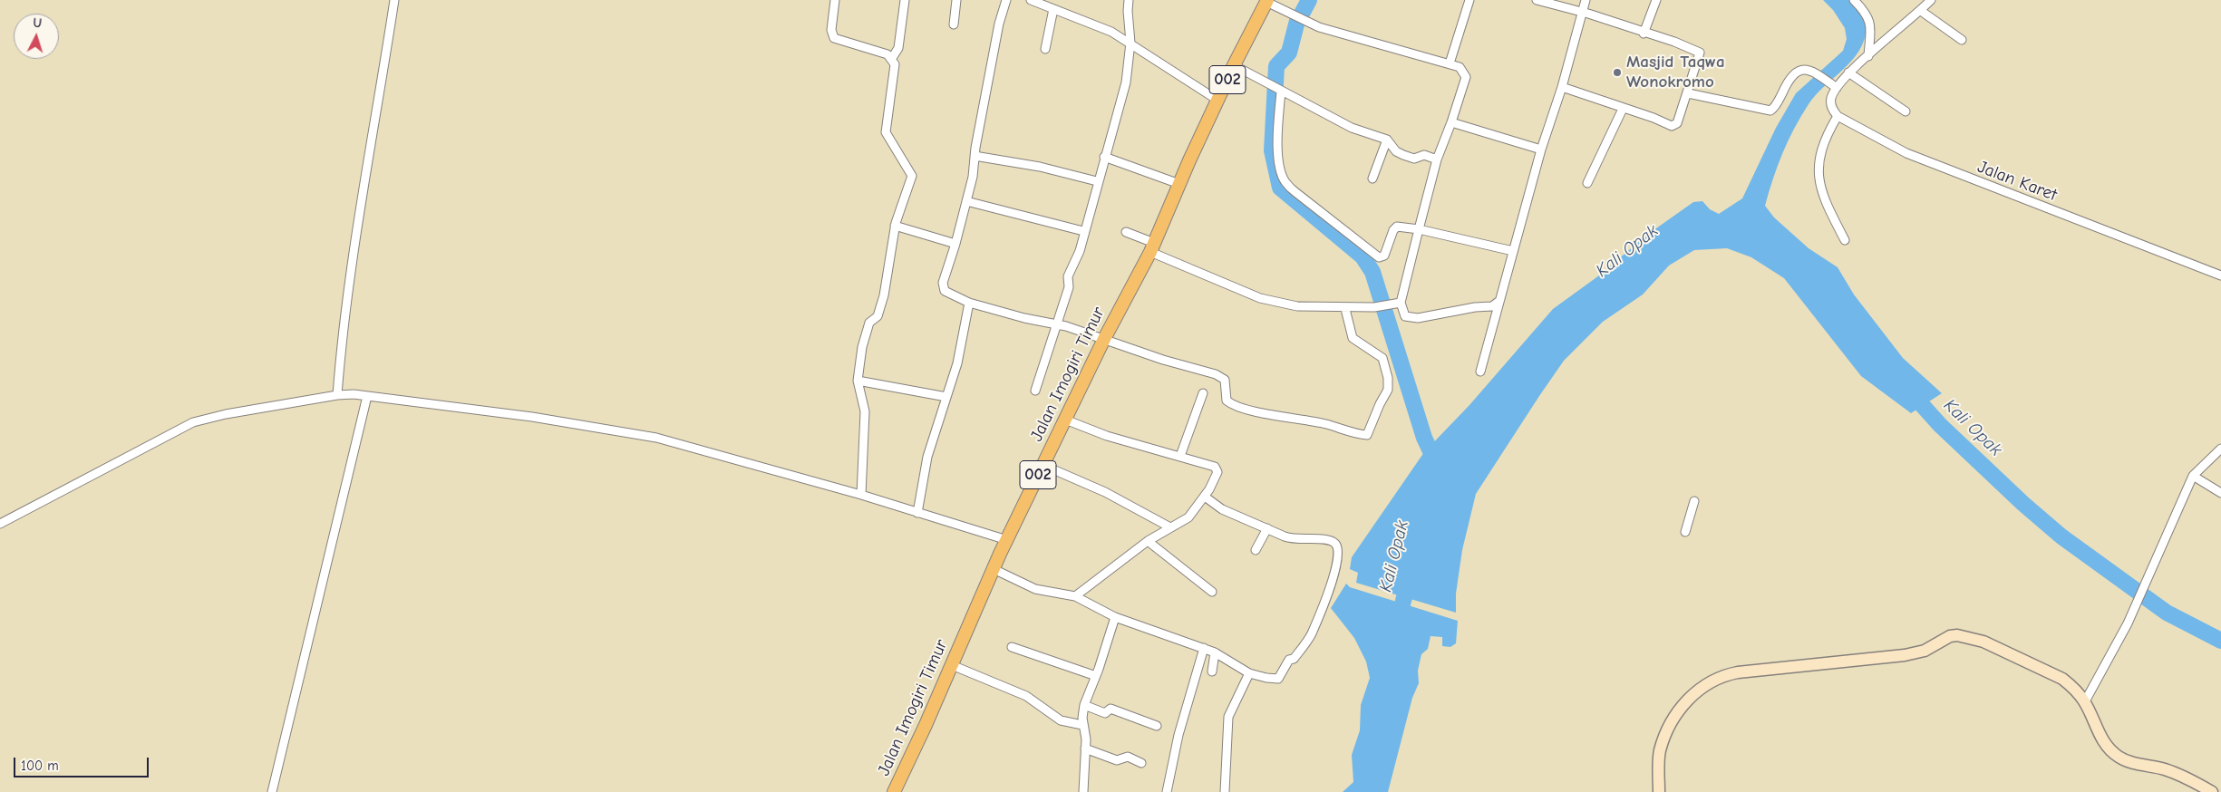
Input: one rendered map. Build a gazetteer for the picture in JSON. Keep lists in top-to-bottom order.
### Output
{
  "streets": {
    "main road": ["002", "Jalan Imogiri Timur"],
    "street": ["Jalan Karet"]
  },
  "water": ["Kali Opak"],
  "places": ["Masjid Taqwa Wonokromo"],
  "scale_bar": "100 m",
  "north": "top"
}
